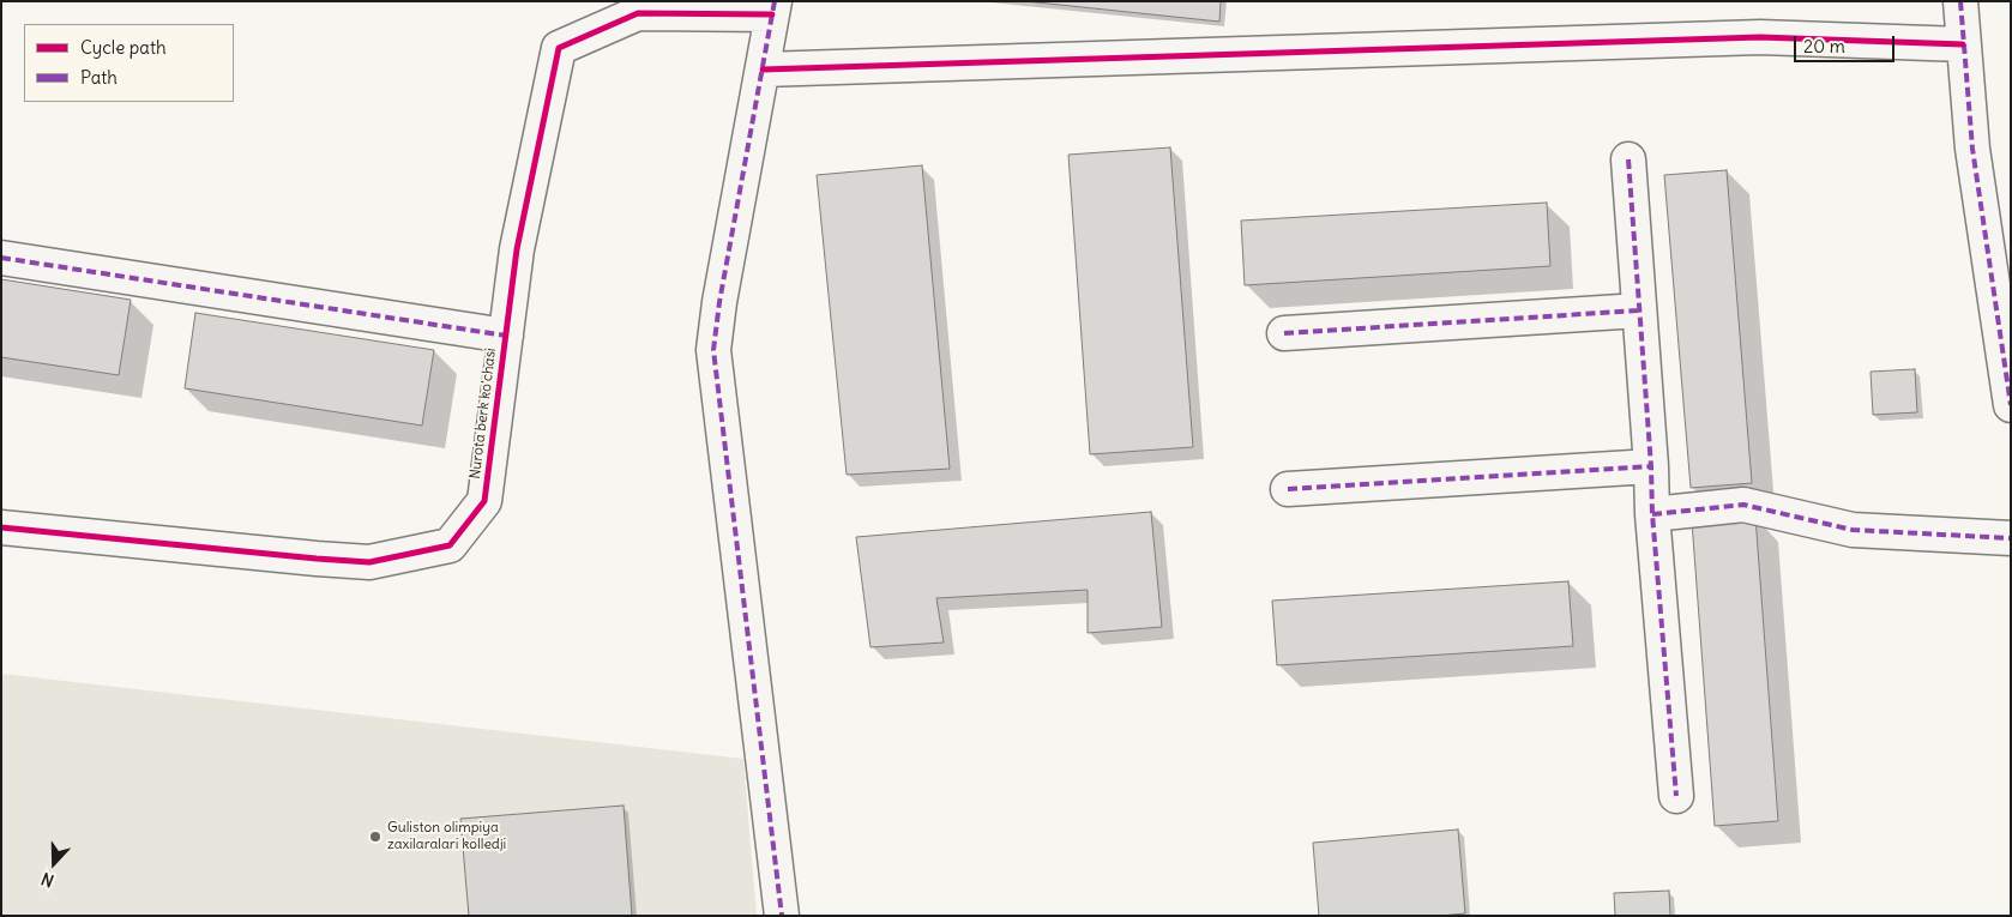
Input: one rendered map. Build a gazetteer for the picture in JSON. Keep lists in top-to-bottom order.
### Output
{
  "streets": {
    "street": ["Nurota berk ko'chasi"]
  },
  "places": ["Guliston olimpiya zaxilaralari kolledji"],
  "legend": ["Cycle path", "Path"],
  "scale_bar": "20 m",
  "north": "bottom"
}
